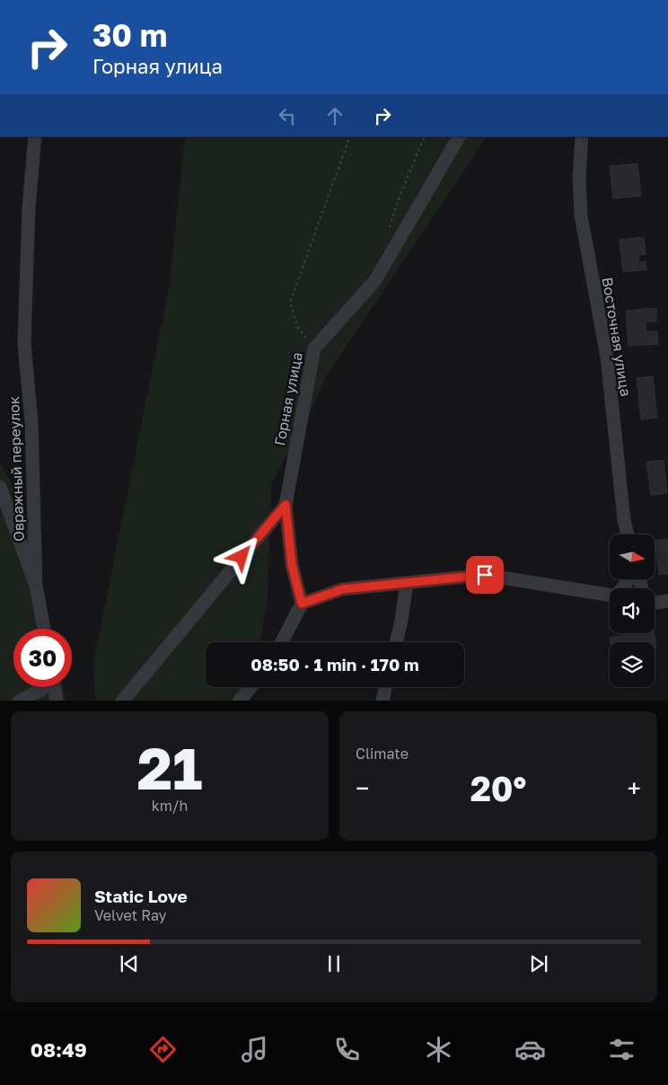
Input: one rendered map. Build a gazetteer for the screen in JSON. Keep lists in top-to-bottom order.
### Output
{
  "streets": {
    "street": ["Восточная улица", "Горная улица", "Овражный переулок"]
  },
  "north": "right",
  "page": {
    "turn": ["30 m", "Горная улица"],
    "limit": "30",
    "trip": "08:50 · 1 min · 170 m",
    "tile": [
      ["21", "km/h"],
      "Climate"
    ],
    "heat": ["−", "20°", "+"],
    "song": ["Static Love", "Velvet Ray"],
    "tabs": "08:49"
  }
}
